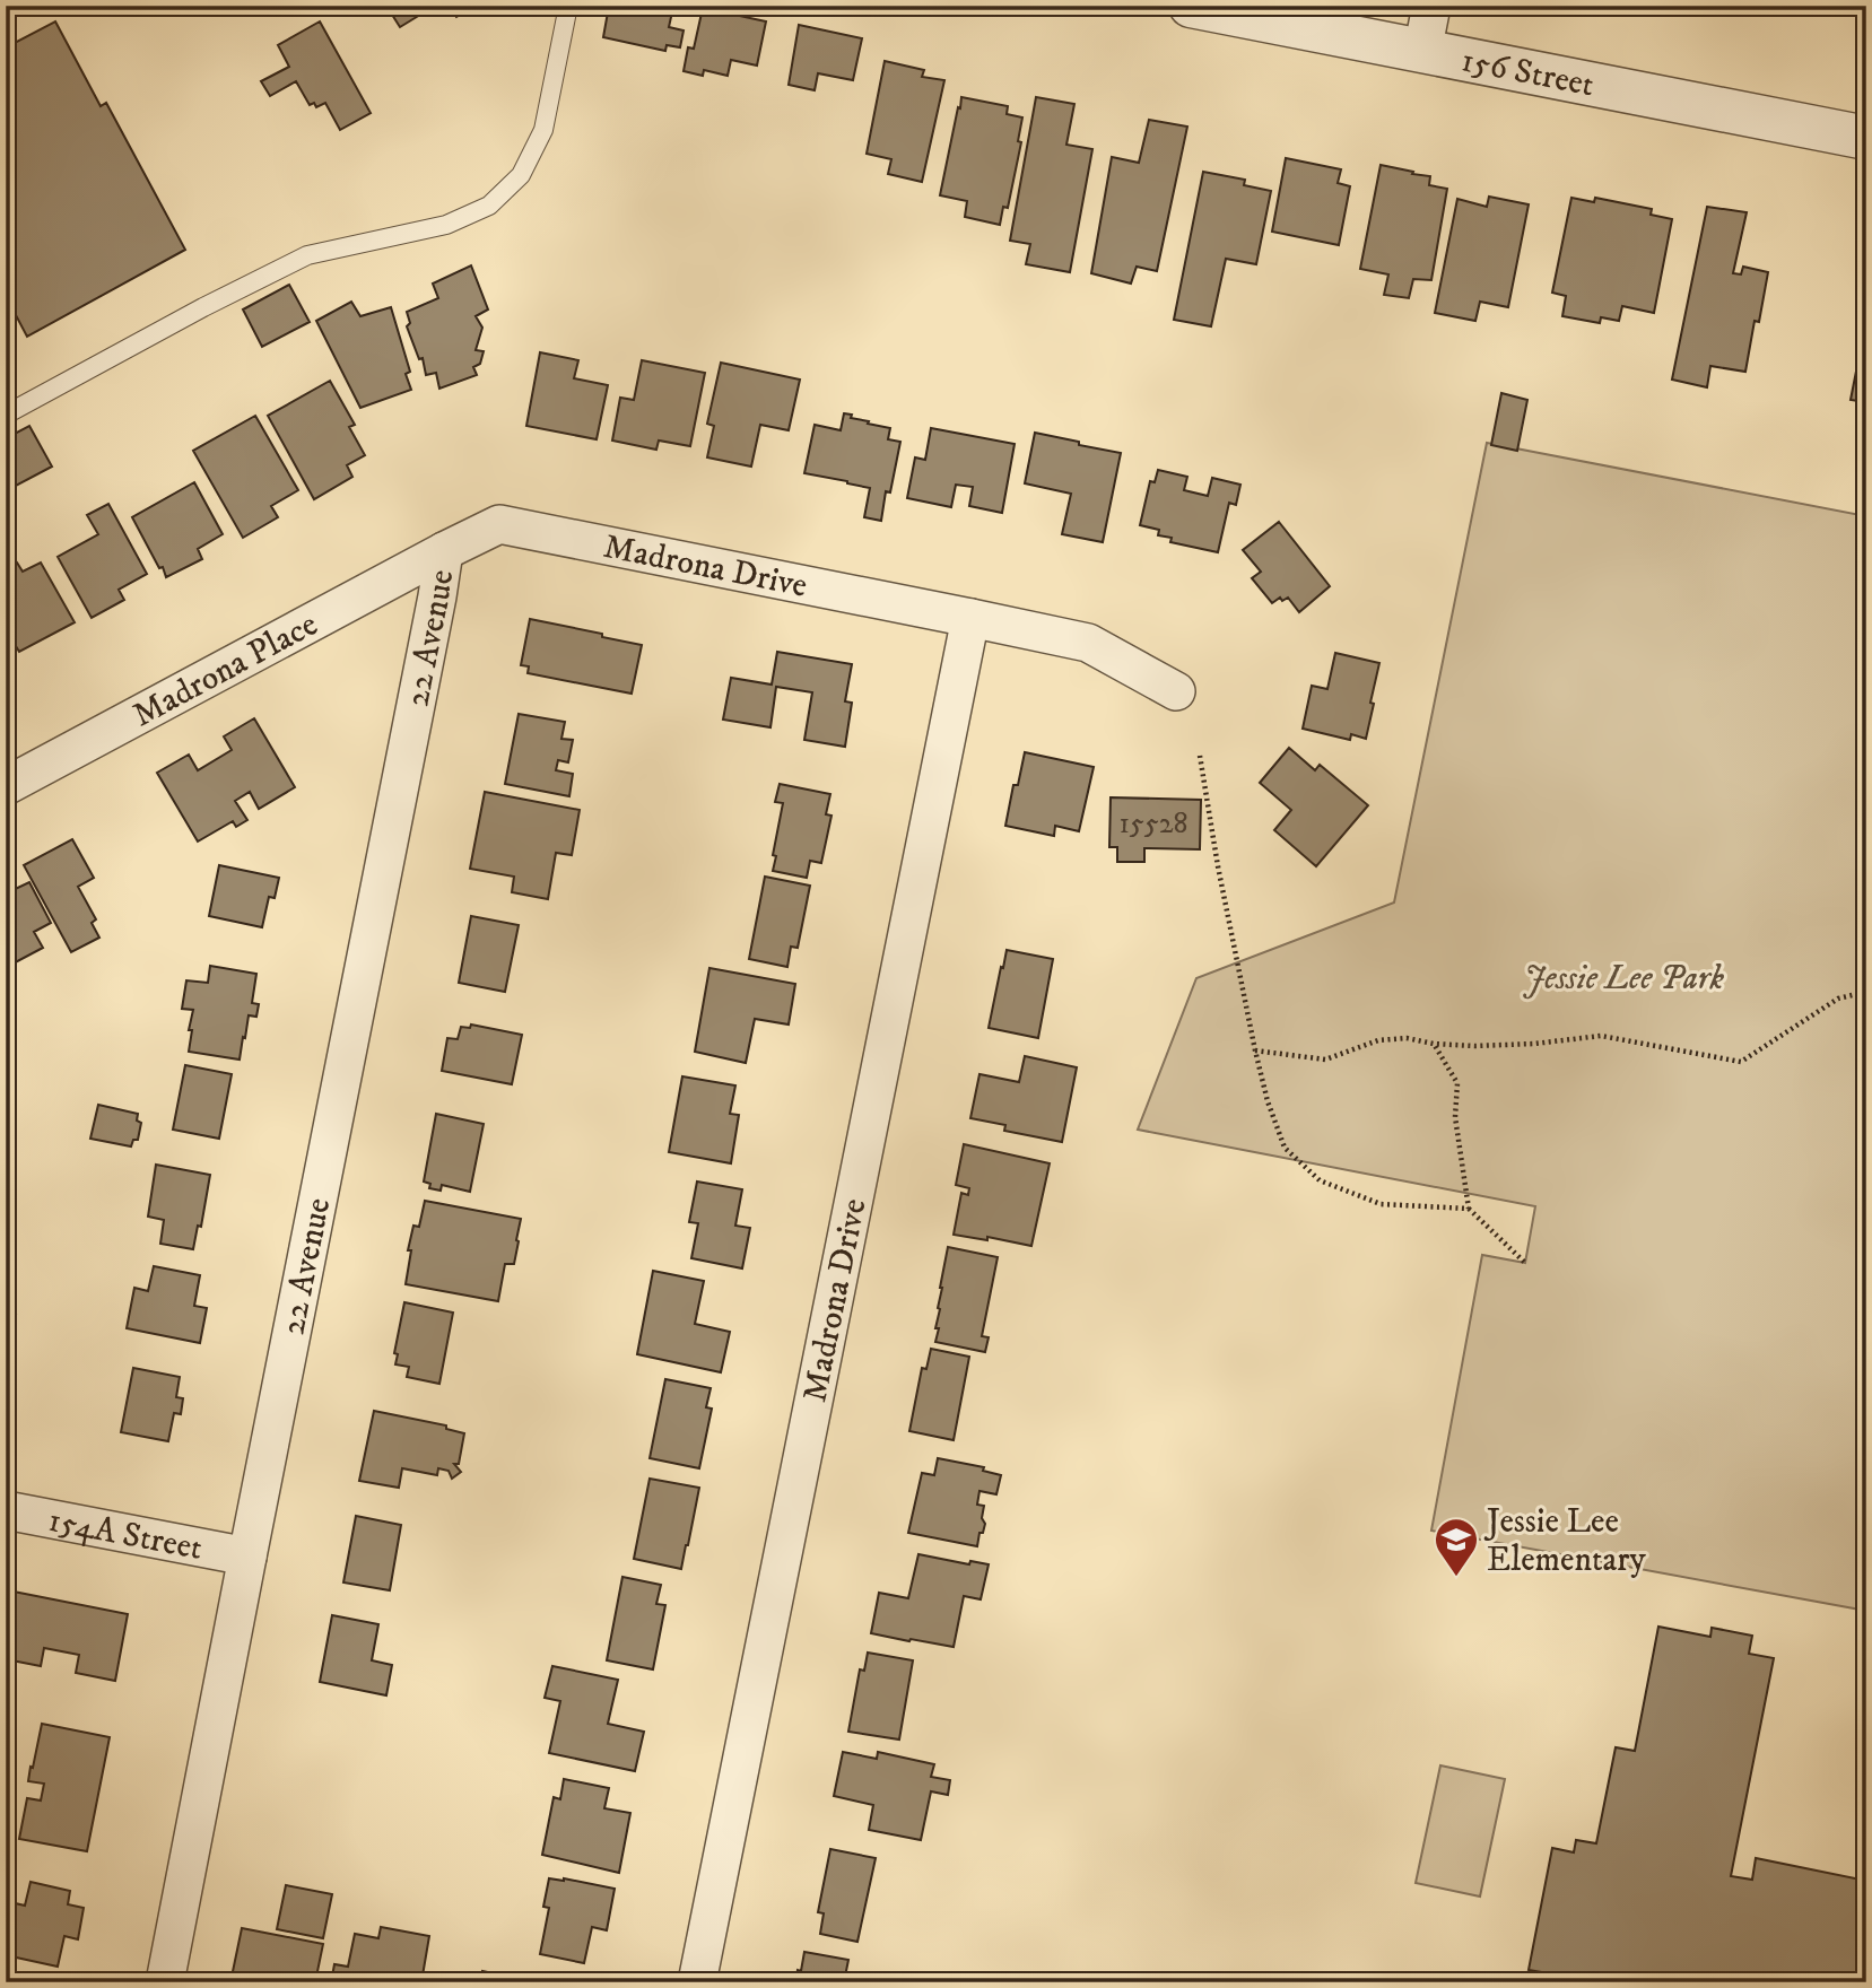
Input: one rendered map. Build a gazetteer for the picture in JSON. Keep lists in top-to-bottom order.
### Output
{
  "streets": {
    "street": [
      "156 Street",
      "Madrona Drive",
      "22 Avenue",
      "Madrona Place",
      "154A Street"
    ]
  },
  "crossings": [
    ["Madrona Drive", "22 Avenue"],
    ["Madrona Drive", "Madrona Place"],
    ["22 Avenue", "Madrona Place"],
    ["22 Avenue", "154A Street"]
  ],
  "parks": ["Jessie Lee Park"],
  "places": {
    "school or university": ["Jessie Lee Elementary"]
  },
  "house_numbers": ["15528"]
}
